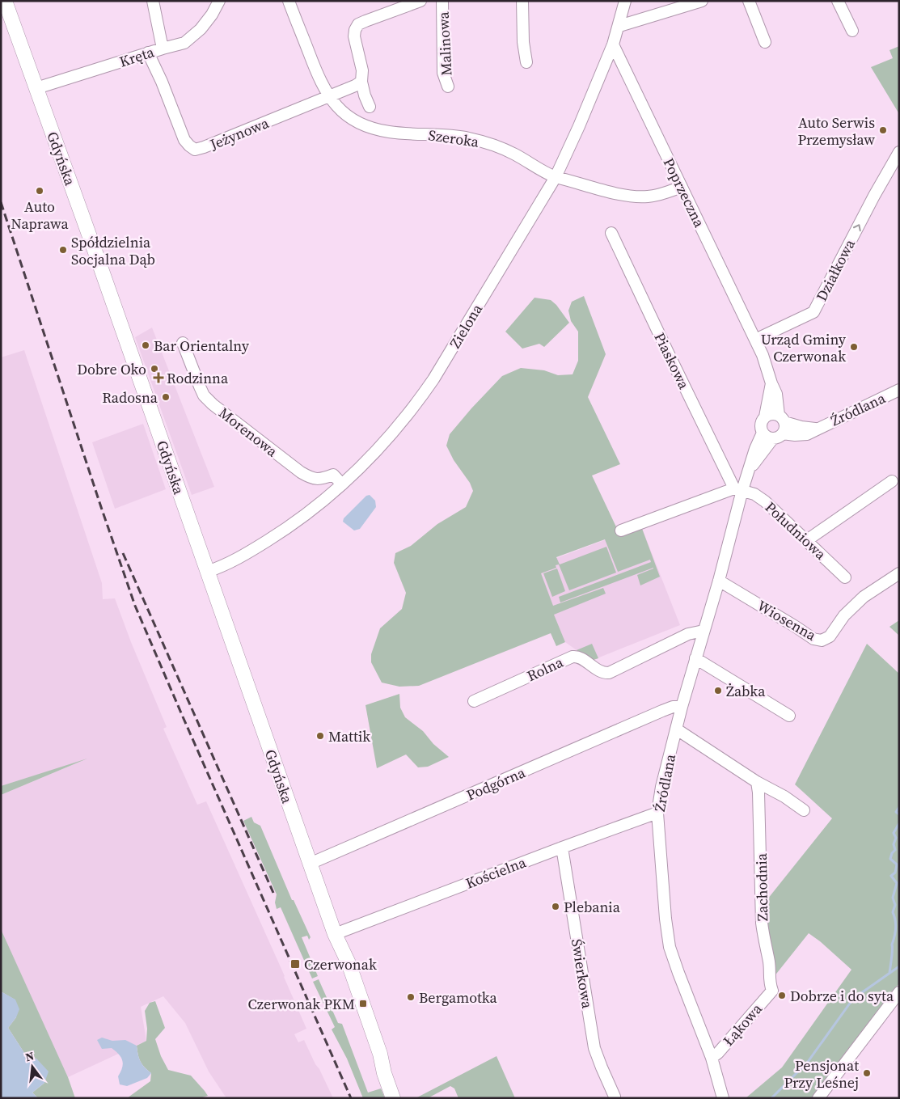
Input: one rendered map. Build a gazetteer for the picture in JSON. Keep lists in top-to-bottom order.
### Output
{
  "streets": {
    "main road": ["Gdyńska"],
    "street": [
      "Malinowa",
      "Kręta",
      "Jeżynowa",
      "Szeroka",
      "Poprzeczna",
      "Działkowa",
      "Zielona",
      "Piaskowa",
      "Źródlana",
      "Morenowa",
      "Południowa",
      "Wiosenna",
      "Rolna",
      "Podgórna",
      "Kościelna",
      "Zachodnia",
      "Świerkowa",
      "Łąkowa"
    ]
  },
  "crossings": [
    ["Kręta", "Jeżynowa"],
    ["Kręta", "Gdyńska"],
    ["Jeżynowa", "Szeroka"],
    ["Szeroka", "Poprzeczna"],
    ["Szeroka", "Zielona"],
    ["Gdyńska", "Zielona"],
    ["Gdyńska", "Podgórna"],
    ["Gdyńska", "Kościelna"],
    ["Poprzeczna", "Działkowa"],
    ["Poprzeczna", "Zielona"],
    ["Zielona", "Morenowa"],
    ["Piaskowa", "Źródlana"],
    ["Piaskowa", "Południowa"],
    ["Źródlana", "Południowa"],
    ["Źródlana", "Wiosenna"],
    ["Źródlana", "Rolna"],
    ["Źródlana", "Podgórna"],
    ["Źródlana", "Kościelna"],
    ["Źródlana", "Łąkowa"],
    ["Kościelna", "Świerkowa"],
    ["Zachodnia", "Łąkowa"]
  ],
  "one_way": ["Działkowa"],
  "places": {
    "other": [
      "Auto Serwis Przemysław",
      "Auto Naprawa",
      "Spółdzielnia Socjalna Dąb",
      "Bar Orientalny",
      "Urząd Gminy Czerwonak",
      "Dobre Oko",
      "Radosna",
      "Żabka",
      "Mattik",
      "Plebania",
      "Dobrze i do syta",
      "Bergamotka",
      "Pensjonat Przy Leśnej"
    ],
    "health": ["Rodzinna"],
    "transit": ["Czerwonak", "Czerwonak PKM"]
  },
  "north": "top"
}
